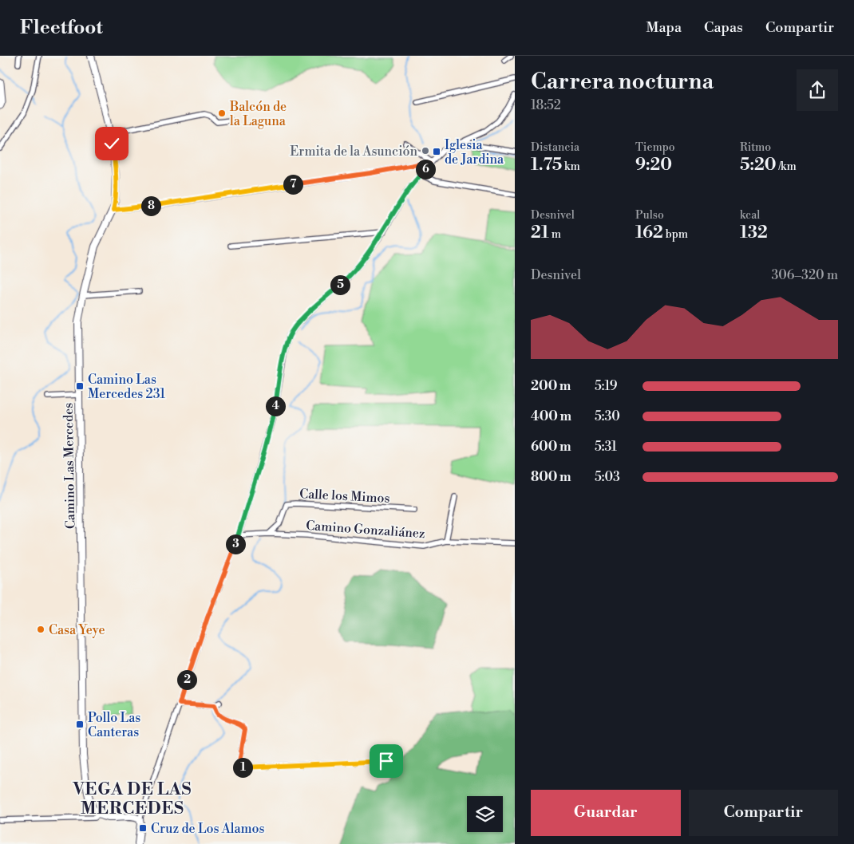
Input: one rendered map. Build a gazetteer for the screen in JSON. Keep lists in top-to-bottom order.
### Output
{
  "streets": {
    "main road": ["Camino Las Mercedes"],
    "street": ["Calle los Mimos", "Camino Gonzaliánez"]
  },
  "crossings": [
    ["Calle los Mimos", "Camino Gonzaliánez"]
  ],
  "districts": ["VEGA DE LAS MERCEDES"],
  "places": {
    "other": ["Balcón de la Laguna", "Ermita de la Asunción", "Casa Yeye"],
    "transit": [
      "Iglesia de Jardina",
      "Camino Las Mercedes 231",
      "Pollo Las Canteras",
      "Cruz de Los Alamos"
    ]
  },
  "page": {
    "header": "Fleetfoot",
    "nav": ["Mapa", "Capas", "Compartir"],
    "heading": ["Carrera nocturna", "18:52"],
    "stats": [
      ["Distancia", "1.75 km"],
      ["Tiempo", "9:20"],
      ["Ritmo", "5:20 /km"],
      ["Desnivel", "21 m"],
      ["Pulso", "162 bpm"],
      ["kcal", "132"]
    ],
    "pins": [
      "6",
      "7",
      "8",
      "5",
      "4",
      "3",
      "2",
      "1"
    ],
    "chart": ["Desnivel", "306–320 m"],
    "list": [
      {
        "name": "200 m",
        "note": "5:19"
      },
      {
        "name": "400 m",
        "note": "5:30"
      },
      {
        "name": "600 m",
        "note": "5:31"
      },
      {
        "name": "800 m",
        "note": "5:03"
      }
    ],
    "buttons": ["Guardar", "Compartir"]
  }
}
